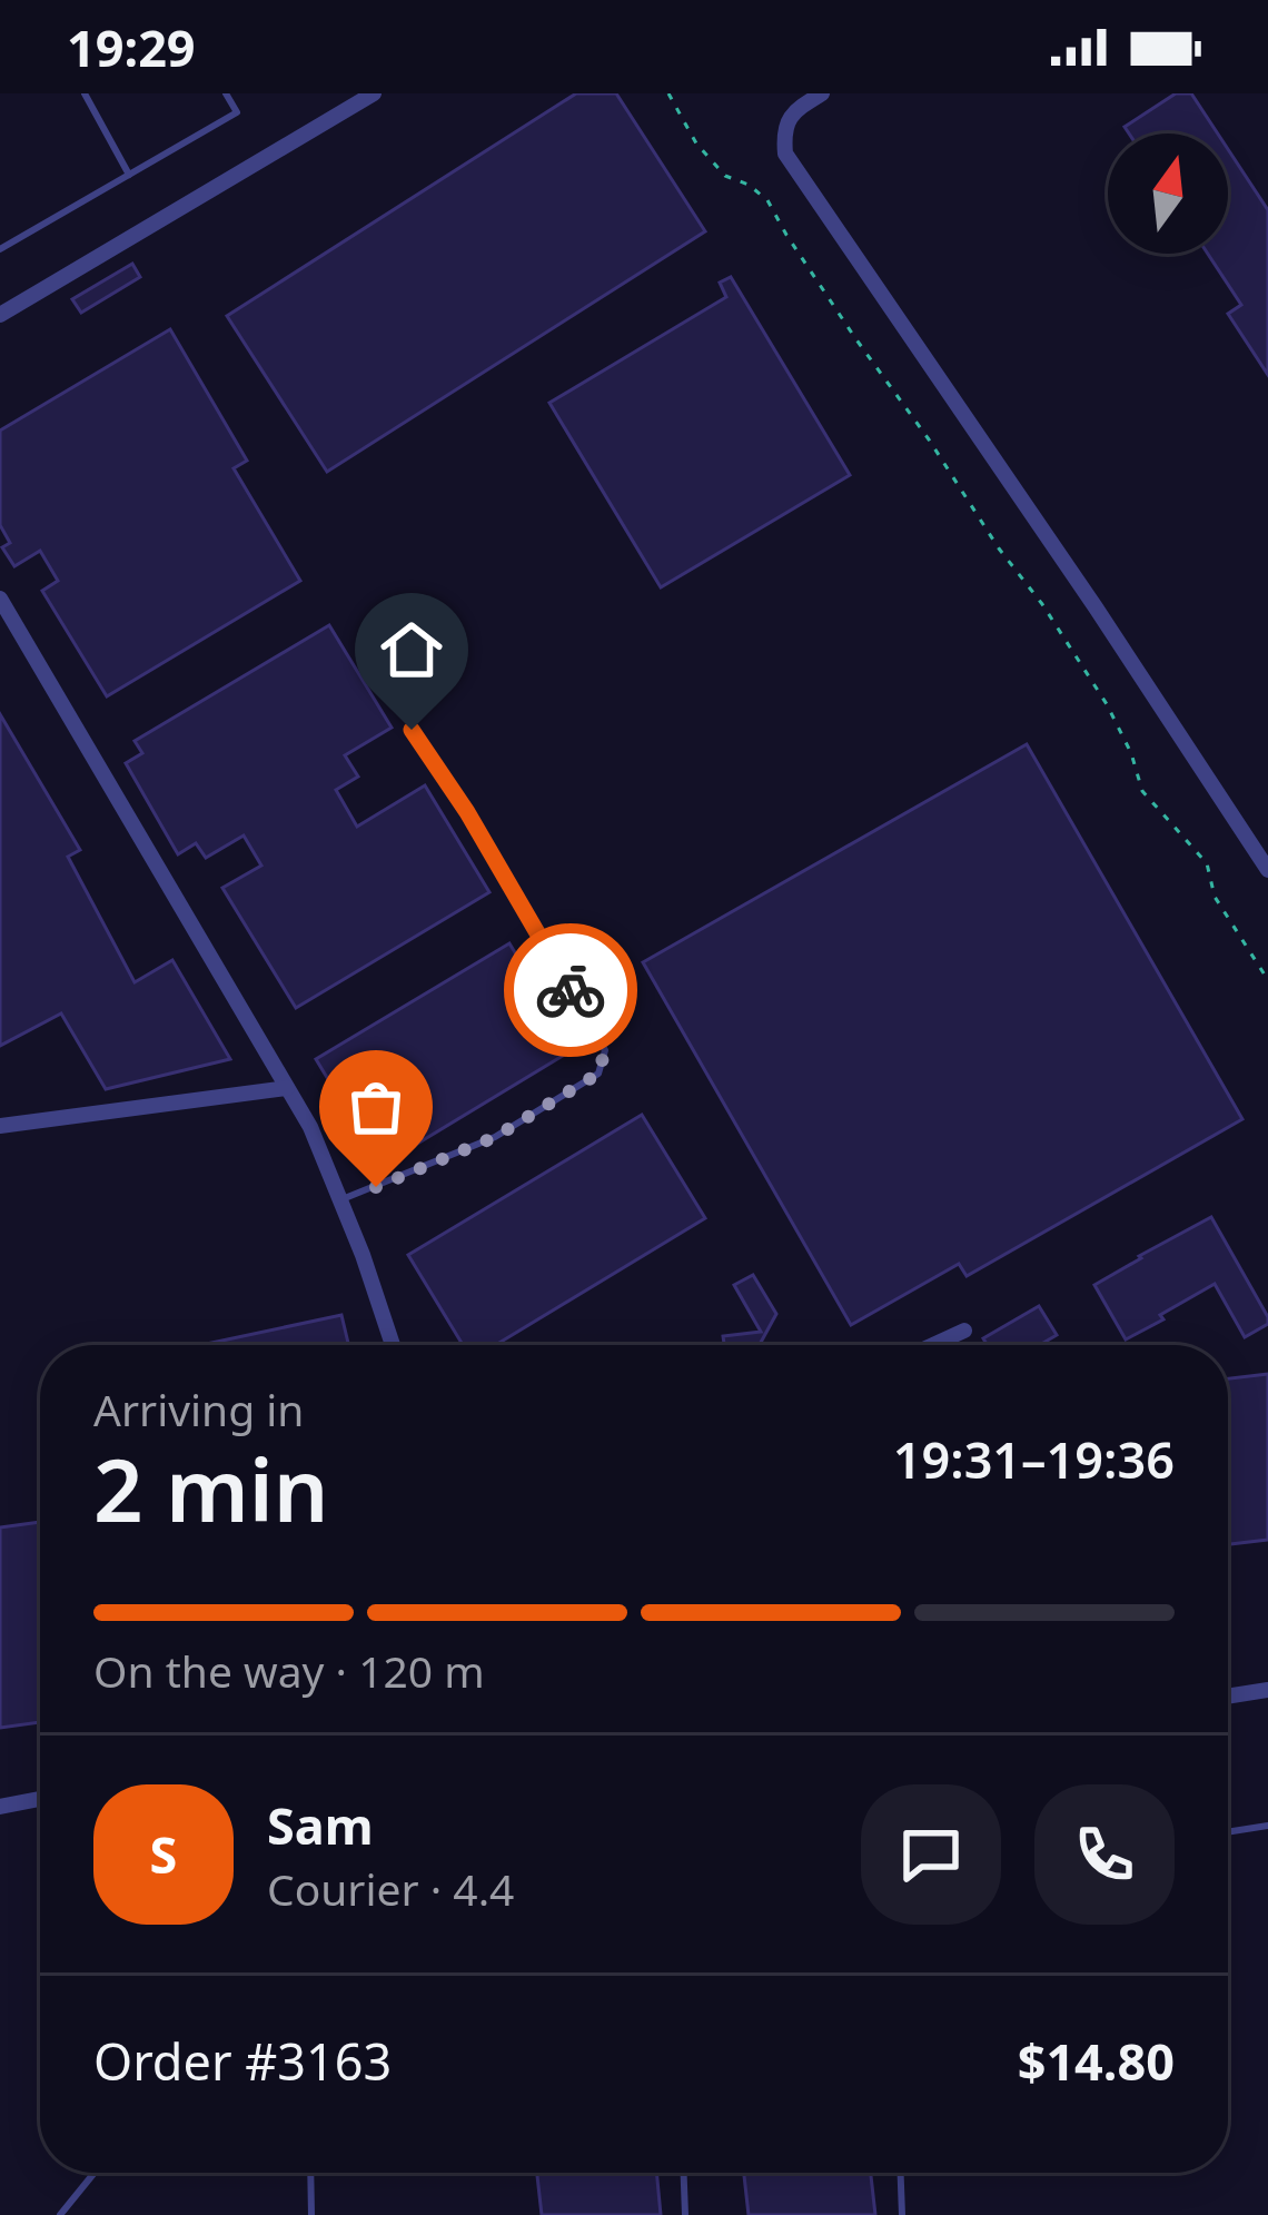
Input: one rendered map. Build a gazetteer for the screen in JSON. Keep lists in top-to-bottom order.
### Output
{
  "north": "top",
  "page": {
    "status": "19:29",
    "heading": ["2 min", "Arriving in", "19:31–19:36"],
    "panel": [
      "Sam",
      "Courier · 4.4",
      "Order #3163",
      "$14.80"
    ],
    "bar": "On the way · 120 m",
    "round": "S"
  }
}
